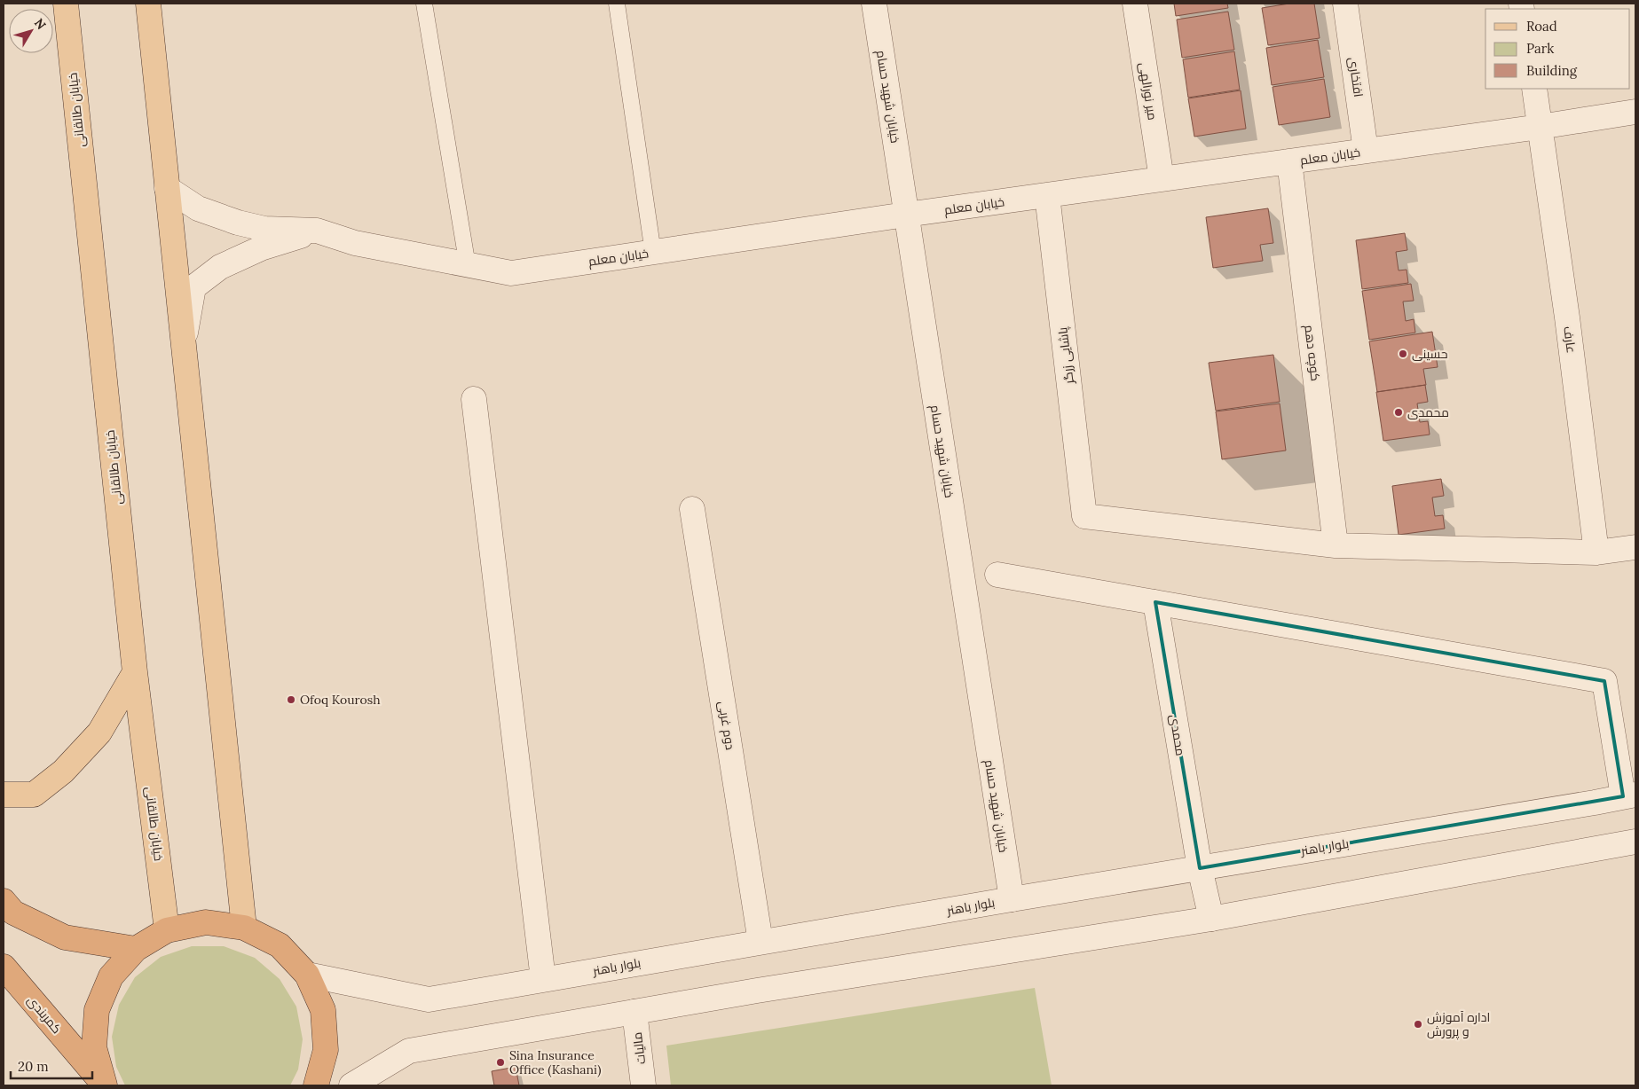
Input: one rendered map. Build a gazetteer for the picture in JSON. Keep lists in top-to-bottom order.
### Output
{
  "streets": {
    "highway": ["کمربندی"],
    "main road": ["خیابان طالقانی"],
    "street": [
      "افتخاری",
      "میر نورالهی",
      "خیابان شهید حسام",
      "خیابان معلم",
      "عارف",
      "کوچه دهم",
      "پاشایی زرگر",
      "دوم غربی",
      "محمدی",
      "بلوار باهنر",
      "مالیات"
    ]
  },
  "crossings": [
    ["افتخاری", "خیابان معلم"],
    ["میر نورالهی", "خیابان معلم"],
    ["خیابان شهید حسام", "خیابان معلم"],
    ["خیابان شهید حسام", "بلوار باهنر"],
    ["خیابان معلم", "عارف"],
    ["خیابان معلم", "کوچه دهم"],
    ["خیابان معلم", "پاشایی زرگر"],
    ["کوچه دهم", "پاشایی زرگر"],
    ["دوم غربی", "بلوار باهنر"],
    ["محمدی", "بلوار باهنر"]
  ],
  "places": [
    "حسینی",
    "محمدی",
    "Ofoq Kourosh",
    "اداره آموزش و پرورش",
    "Sina Insurance Office (Kashani)"
  ],
  "legend": ["Road", "Park", "Building"],
  "scale_bar": "20 m",
  "north": "top right"
}
